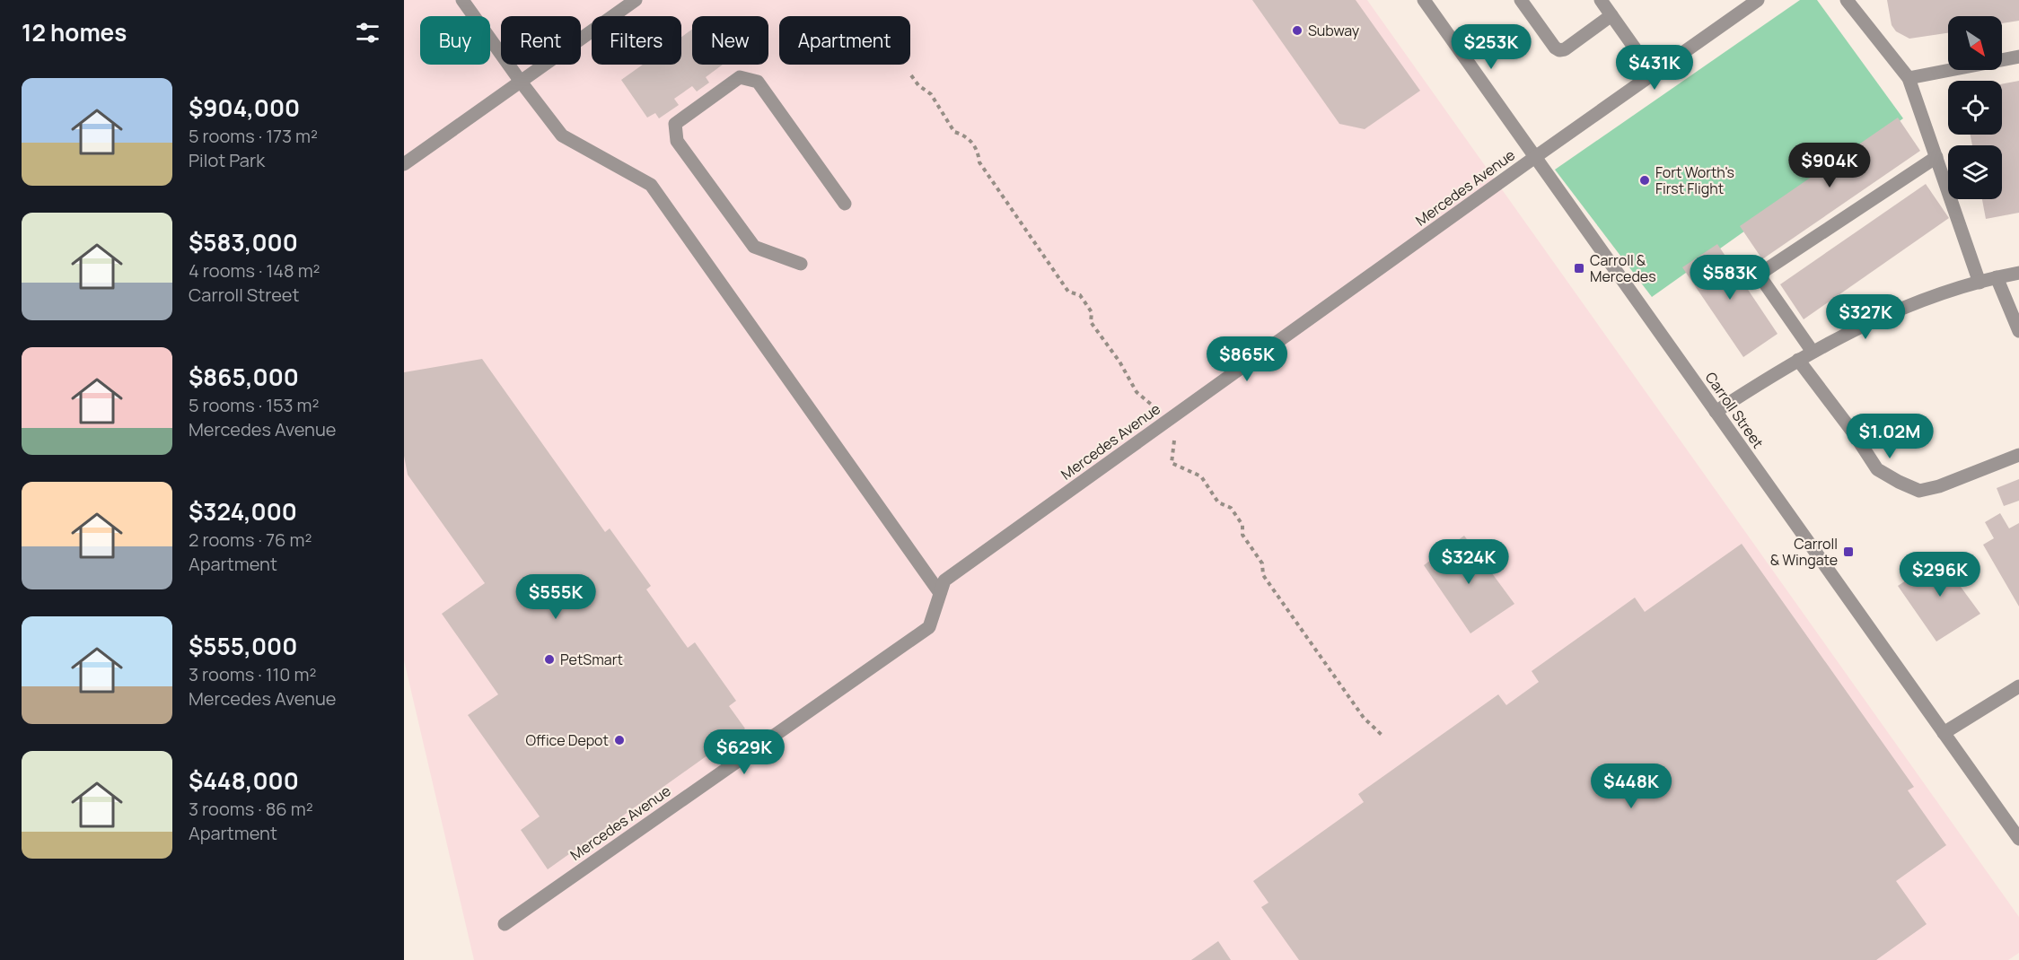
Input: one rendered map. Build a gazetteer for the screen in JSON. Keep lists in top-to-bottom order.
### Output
{
  "streets": {
    "street": ["Mercedes Avenue", "Carroll Street"]
  },
  "crossings": [
    ["Mercedes Avenue", "Carroll Street"]
  ],
  "places": {
    "other": [
      "Subway",
      "Fort Worth's First Flight",
      "PetSmart",
      "Office Depot"
    ],
    "transit": ["Carroll & Mercedes", "Carroll & Wingate"]
  },
  "north": "bottom right",
  "page": {
    "heading": "12 homes",
    "chip": [
      "Buy",
      "Rent",
      "Filters",
      "New",
      "Apartment"
    ],
    "price": [
      "$253K",
      "$431K",
      "$904K",
      "$583K",
      "$327K",
      "$865K",
      "$1.02M",
      "$324K",
      "$296K",
      "$555K",
      "$629K",
      "$448K"
    ],
    "list": [
      {
        "name": "$904,000",
        "note": "5 rooms · 173 m² · Pilot Park"
      },
      {
        "name": "$583,000",
        "note": "4 rooms · 148 m² · Carroll Street"
      },
      {
        "name": "$865,000",
        "note": "5 rooms · 153 m² · Mercedes Avenue"
      },
      {
        "name": "$324,000",
        "note": "2 rooms · 76 m² · Apartment"
      },
      {
        "name": "$555,000",
        "note": "3 rooms · 110 m² · Mercedes Avenue"
      },
      {
        "name": "$448,000",
        "note": "3 rooms · 86 m² · Apartment"
      }
    ]
  }
}
